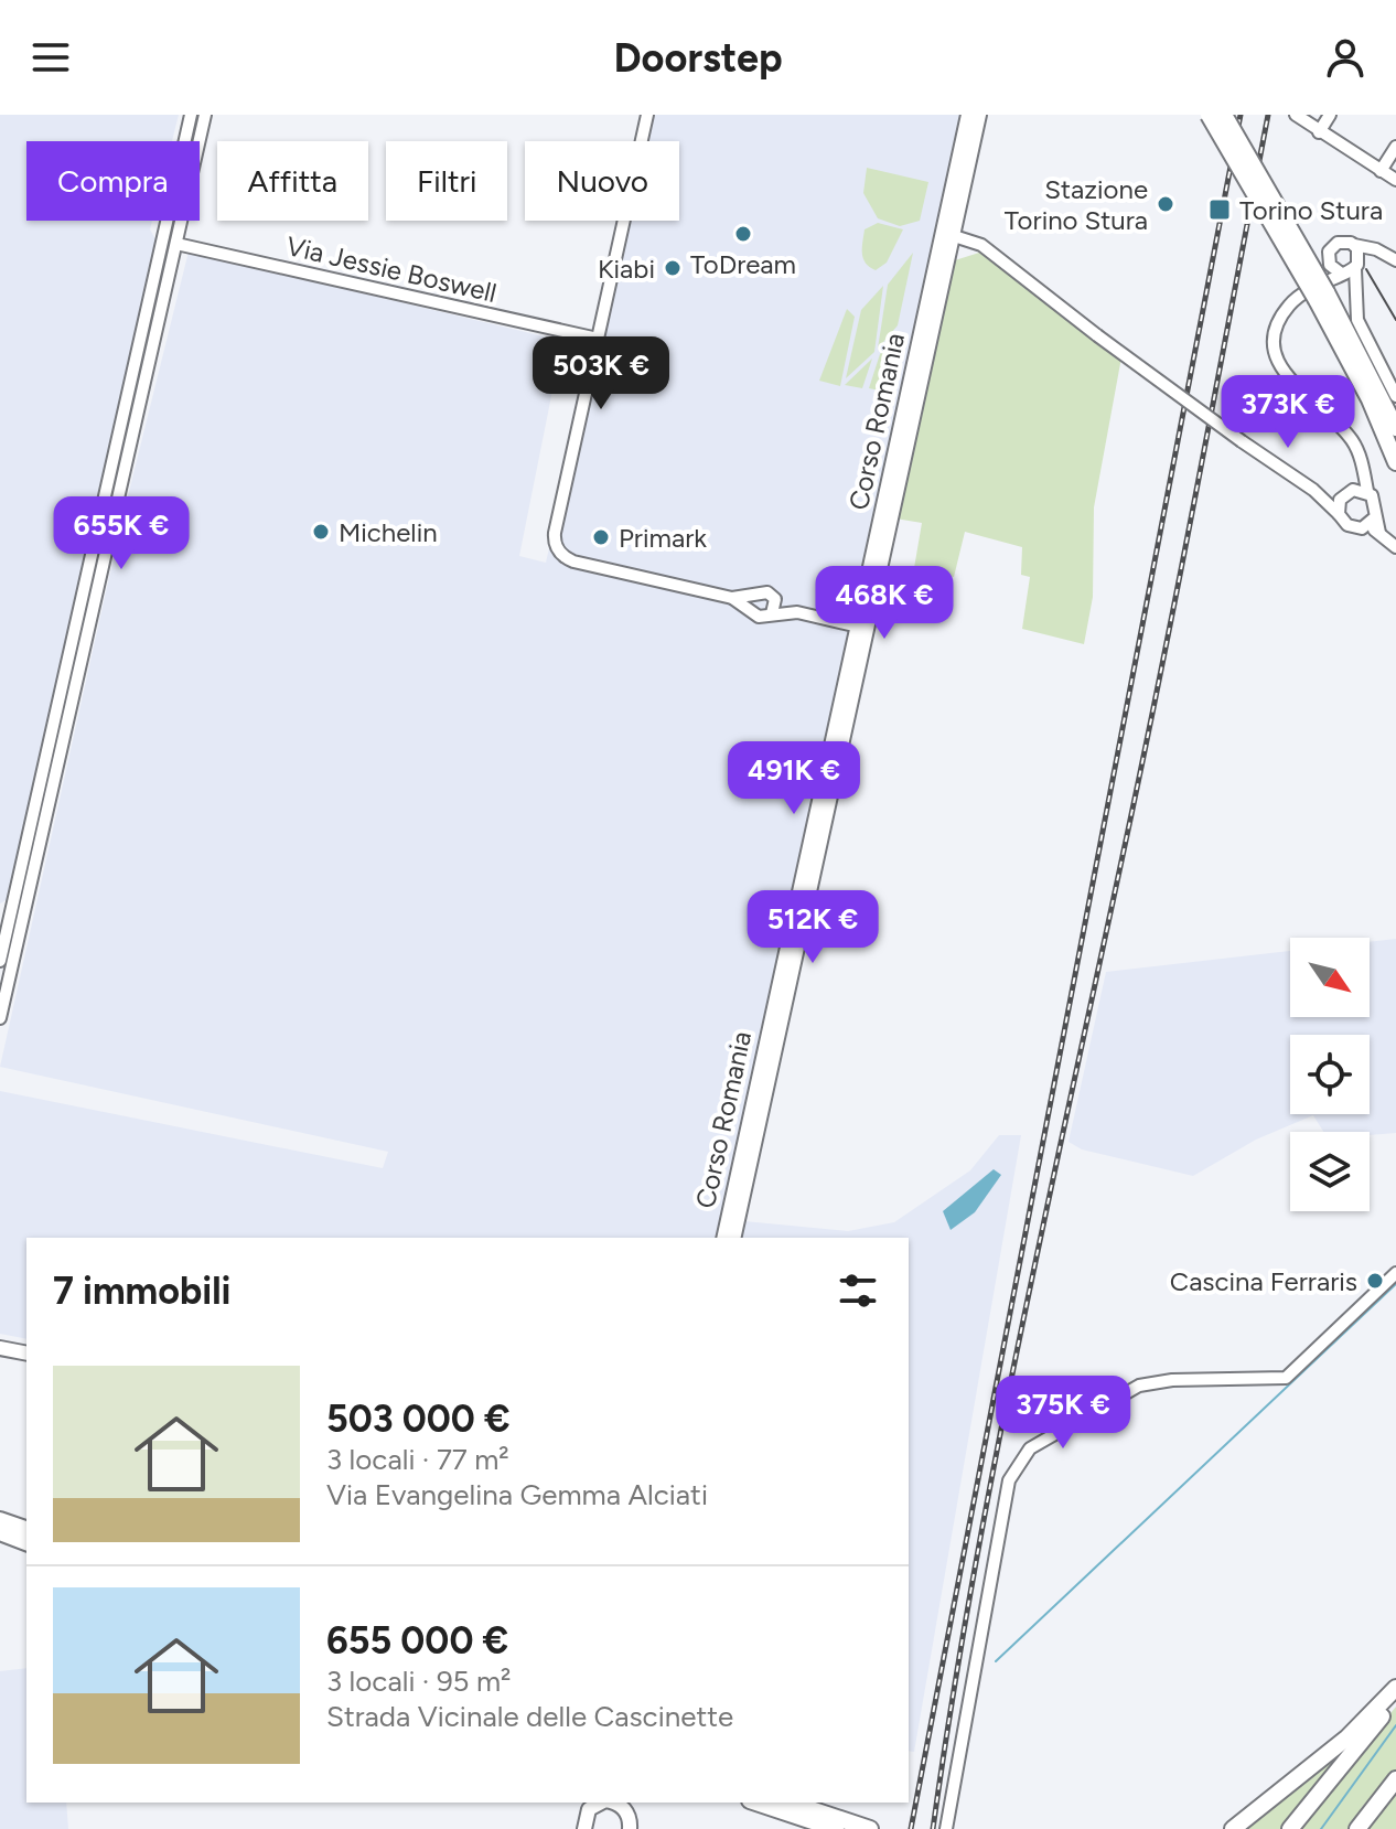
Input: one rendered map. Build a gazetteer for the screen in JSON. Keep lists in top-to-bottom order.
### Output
{
  "streets": {
    "main road": ["Corso Romania"],
    "street": ["Via Jessie Boswell"]
  },
  "places": {
    "other": [
      "Stazione Torino Stura",
      "ToDream",
      "Kiabi",
      "Michelin",
      "Primark",
      "Cascina Ferraris"
    ],
    "transit": ["Torino Stura"]
  },
  "north": "bottom right",
  "page": {
    "header": "Doorstep",
    "chip": [
      "Compra",
      "Affitta",
      "Filtri",
      "Nuovo"
    ],
    "price": [
      "503K €",
      "373K €",
      "655K €",
      "468K €",
      "491K €",
      "512K €",
      "375K €"
    ],
    "heading": "7 immobili",
    "list": [
      {
        "name": "503 000 €",
        "note": "3 locali · 77 m² · Via Evangelina Gemma Alciati"
      },
      {
        "name": "655 000 €",
        "note": "3 locali · 95 m² · Strada Vicinale delle Cascinette"
      }
    ]
  }
}
